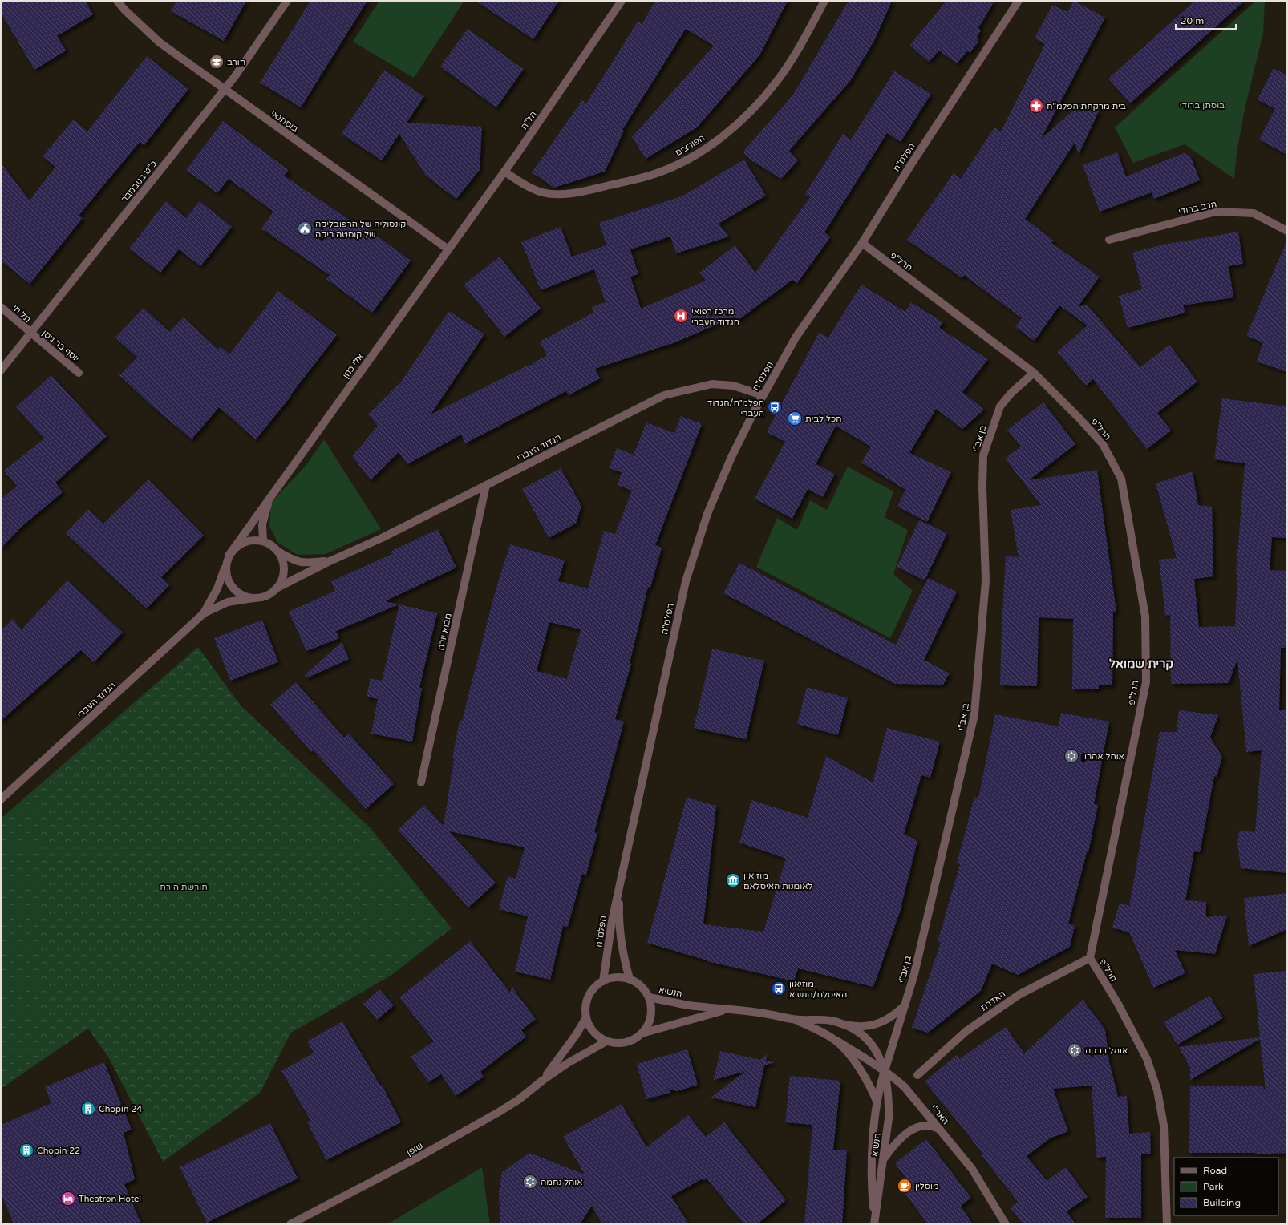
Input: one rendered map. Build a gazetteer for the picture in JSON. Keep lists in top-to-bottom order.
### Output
{
  "streets": {
    "street": [
      "הל\"ה",
      "בוסתנאי",
      "הפורצים",
      "הפלמ\"ח",
      "כ\"ט בנובמבר",
      "הרב ברודי",
      "חרל\"פ",
      "תל חי",
      "יוסף בר ניסן",
      "אלי כהן",
      "בן אב\"י",
      "הגדוד העברי",
      "מבוא יורם",
      "הנשיא",
      "האדרת",
      "האר\"י",
      "שופן"
    ]
  },
  "crossings": [
    ["הל\"ה", "בוסתנאי"],
    ["הל\"ה", "הפורצים"],
    ["הל\"ה", "אלי כהן"],
    ["בוסתנאי", "כ\"ט בנובמבר"],
    ["בוסתנאי", "אלי כהן"],
    ["הפלמ\"ח", "חרל\"פ"],
    ["הפלמ\"ח", "הגדוד העברי"],
    ["הפלמ\"ח", "הנשיא"],
    ["הפלמ\"ח", "שופן"],
    ["כ\"ט בנובמבר", "תל חי"],
    ["כ\"ט בנובמבר", "יוסף בר ניסן"],
    ["חרל\"פ", "בן אב\"י"],
    ["חרל\"פ", "האדרת"],
    ["תל חי", "יוסף בר ניסן"],
    ["אלי כהן", "הגדוד העברי"],
    ["בן אב\"י", "הנשיא"],
    ["בן אב\"י", "האר\"י"],
    ["הגדוד העברי", "מבוא יורם"],
    ["הנשיא", "האר\"י"],
    ["הנשיא", "שופן"]
  ],
  "districts": ["קרית שמואל"],
  "parks": ["בוסתן ברודי", "חורשת הירח"],
  "places": {
    "school or university": ["חורב"],
    "pharmacy": ["בית מרקחת הפלמ\"ח"],
    "public building": ["קונסוליה של הרפובליקה של קוסטה ריקה"],
    "hospital": ["מרכז רפואי הגדוד העברי"],
    "bus stop": ["הפלמ״ח/הגדוד העברי", "מוזיאון האיסלם/הנשיא"],
    "supermarket": ["הכל לבית"],
    "synagogue": ["אוהל אהרון", "אוהל רבקה", "אוהל נחמה"],
    "museum": ["מוזיאון לאומנות האיסלאם"],
    "building": ["Chopin 24", "Chopin 22"],
    "cafe": ["מוסלין"],
    "hotel": ["Theatron Hotel"]
  },
  "legend": ["Road", "Park", "Building"],
  "scale_bar": "20 m"
}
